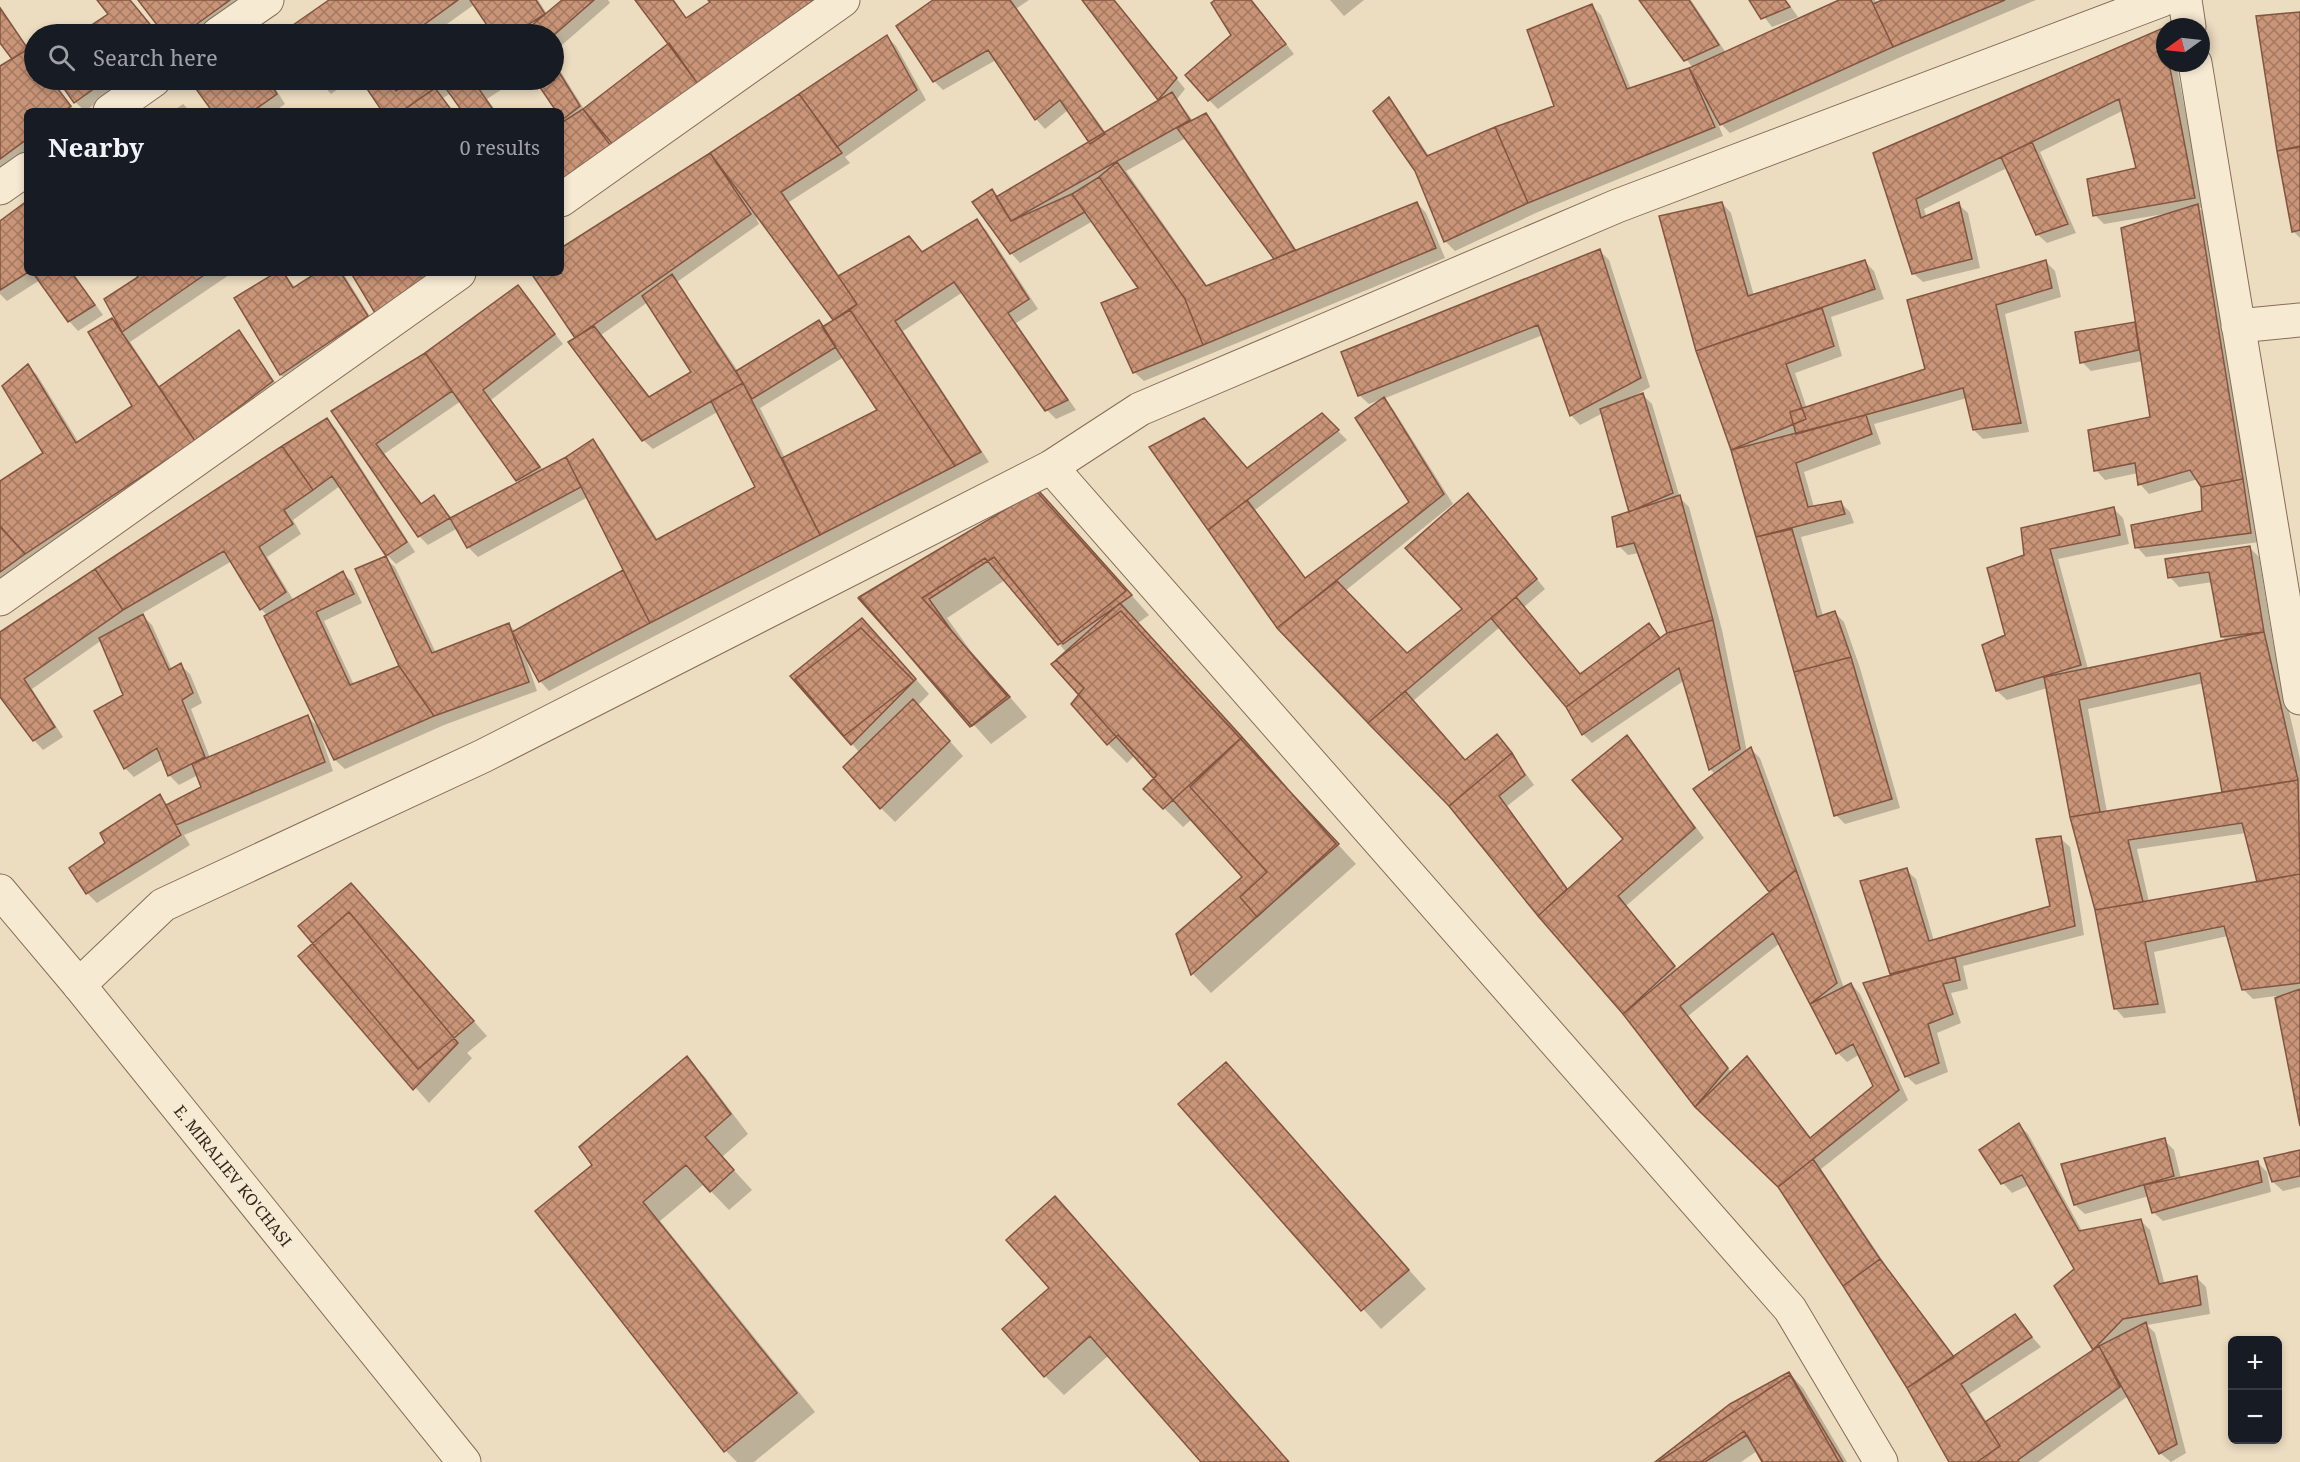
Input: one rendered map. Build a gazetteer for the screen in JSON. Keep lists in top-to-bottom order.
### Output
{
  "streets": {
    "street": ["E. MIRALIEV KO'CHASI"]
  },
  "north": "left",
  "page": {
    "search": "Search here",
    "heading": ["Nearby", "0 results"],
    "map_buttons": ["+", "−"]
  }
}
